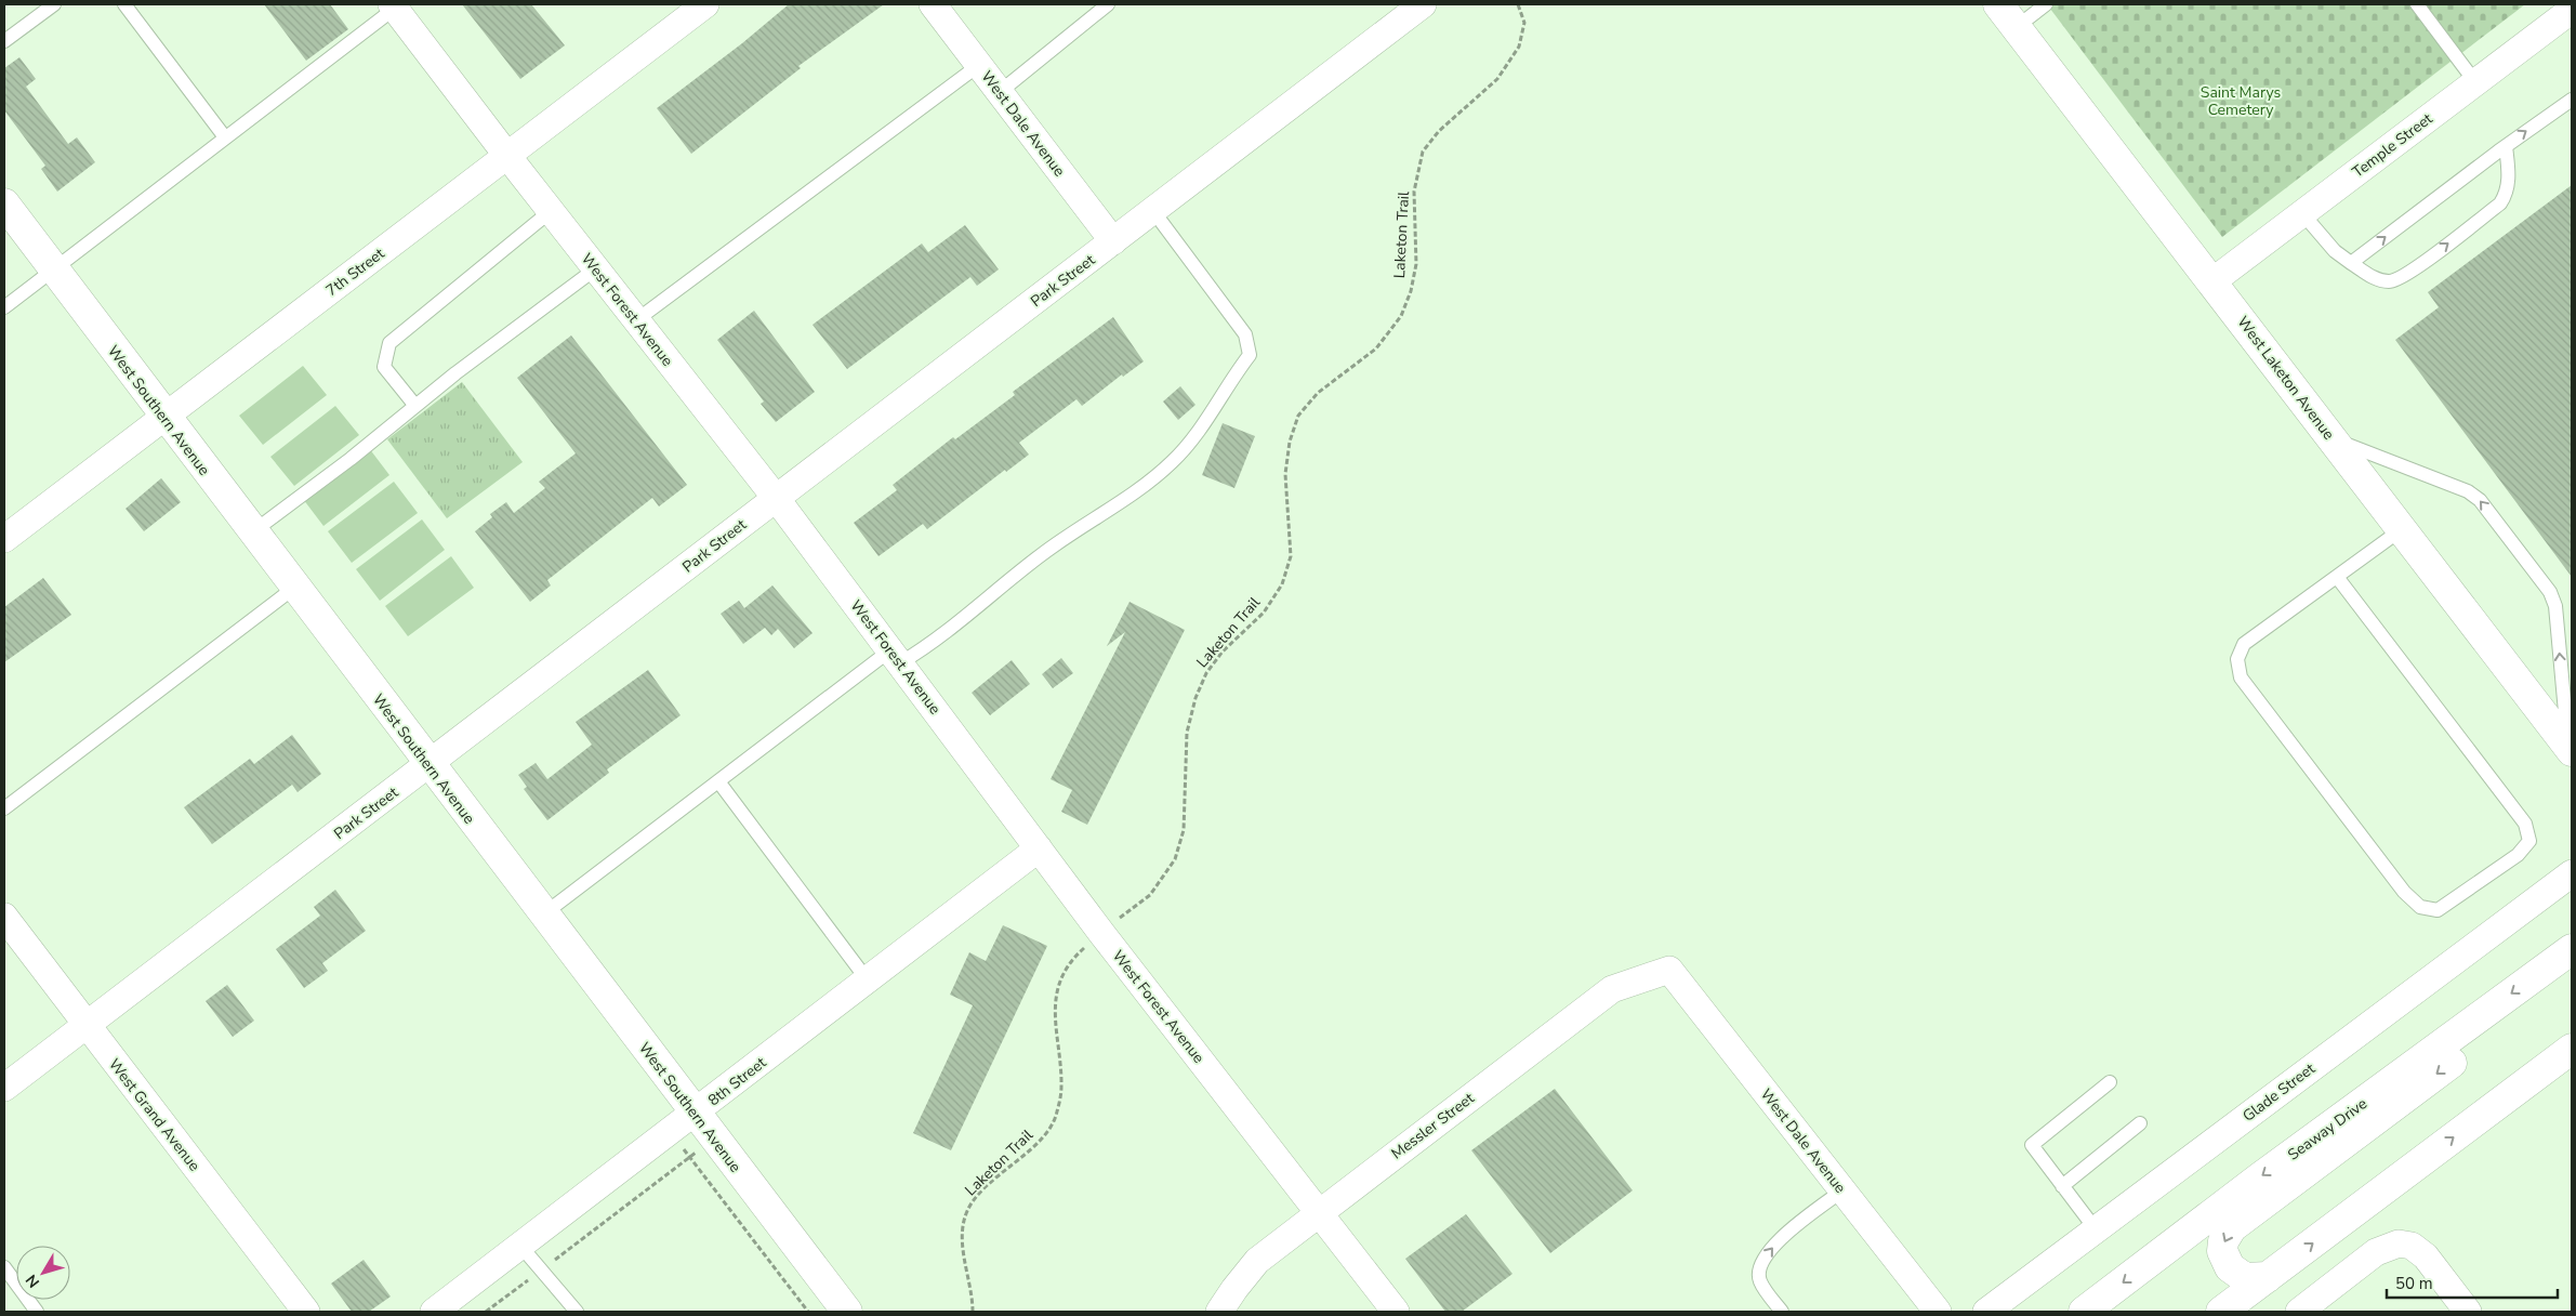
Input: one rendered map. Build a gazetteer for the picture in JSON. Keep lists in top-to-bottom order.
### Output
{
  "streets": {
    "main road": ["West Laketon Avenue", "West Southern Avenue", "Seaway Drive"],
    "street": [
      "West Dale Avenue",
      "Temple Street",
      "7th Street",
      "Park Street",
      "West Forest Avenue",
      "8th Street",
      "Glade Street",
      "West Grand Avenue",
      "Messler Street"
    ],
    "path": ["Laketon Trail"]
  },
  "crossings": [
    ["West Dale Avenue", "Park Street"],
    ["West Dale Avenue", "Messler Street"],
    ["Temple Street", "West Laketon Avenue"],
    ["Laketon Trail", "West Forest Avenue"],
    ["7th Street", "West Forest Avenue"],
    ["7th Street", "West Southern Avenue"],
    ["Park Street", "West Forest Avenue"],
    ["Park Street", "West Southern Avenue"],
    ["Park Street", "West Grand Avenue"],
    ["West Forest Avenue", "8th Street"],
    ["West Forest Avenue", "Messler Street"],
    ["West Southern Avenue", "8th Street"]
  ],
  "parks": ["Saint Marys Cemetery"],
  "scale_bar": "50 m",
  "north": "bottom left"
}
